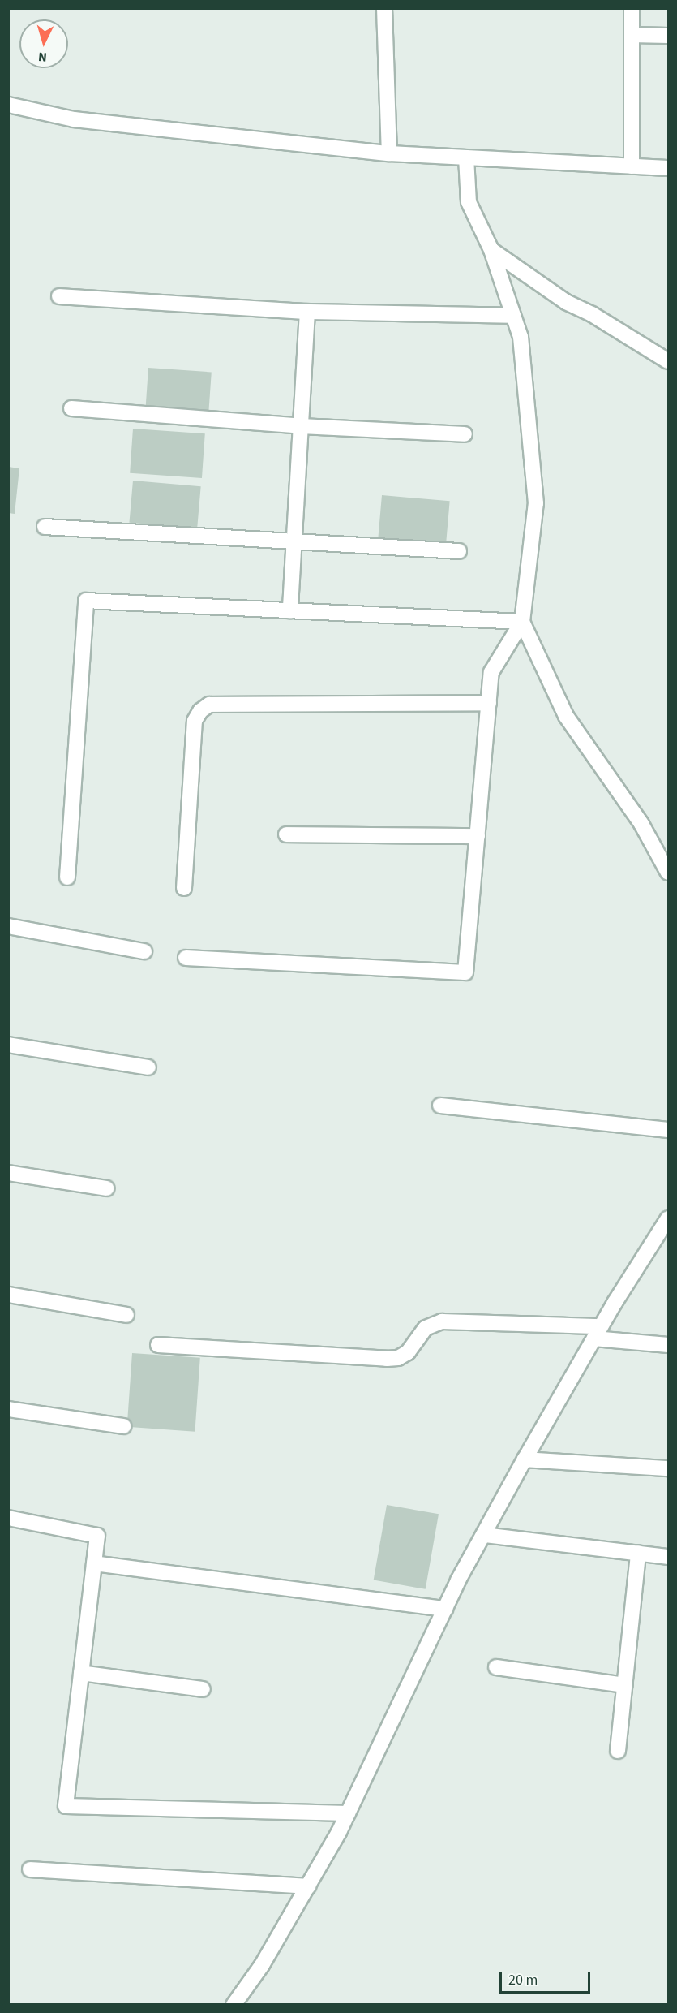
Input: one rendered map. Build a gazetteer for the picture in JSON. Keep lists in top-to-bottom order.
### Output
{
  "scale_bar": "20 m",
  "north": "bottom"
}
